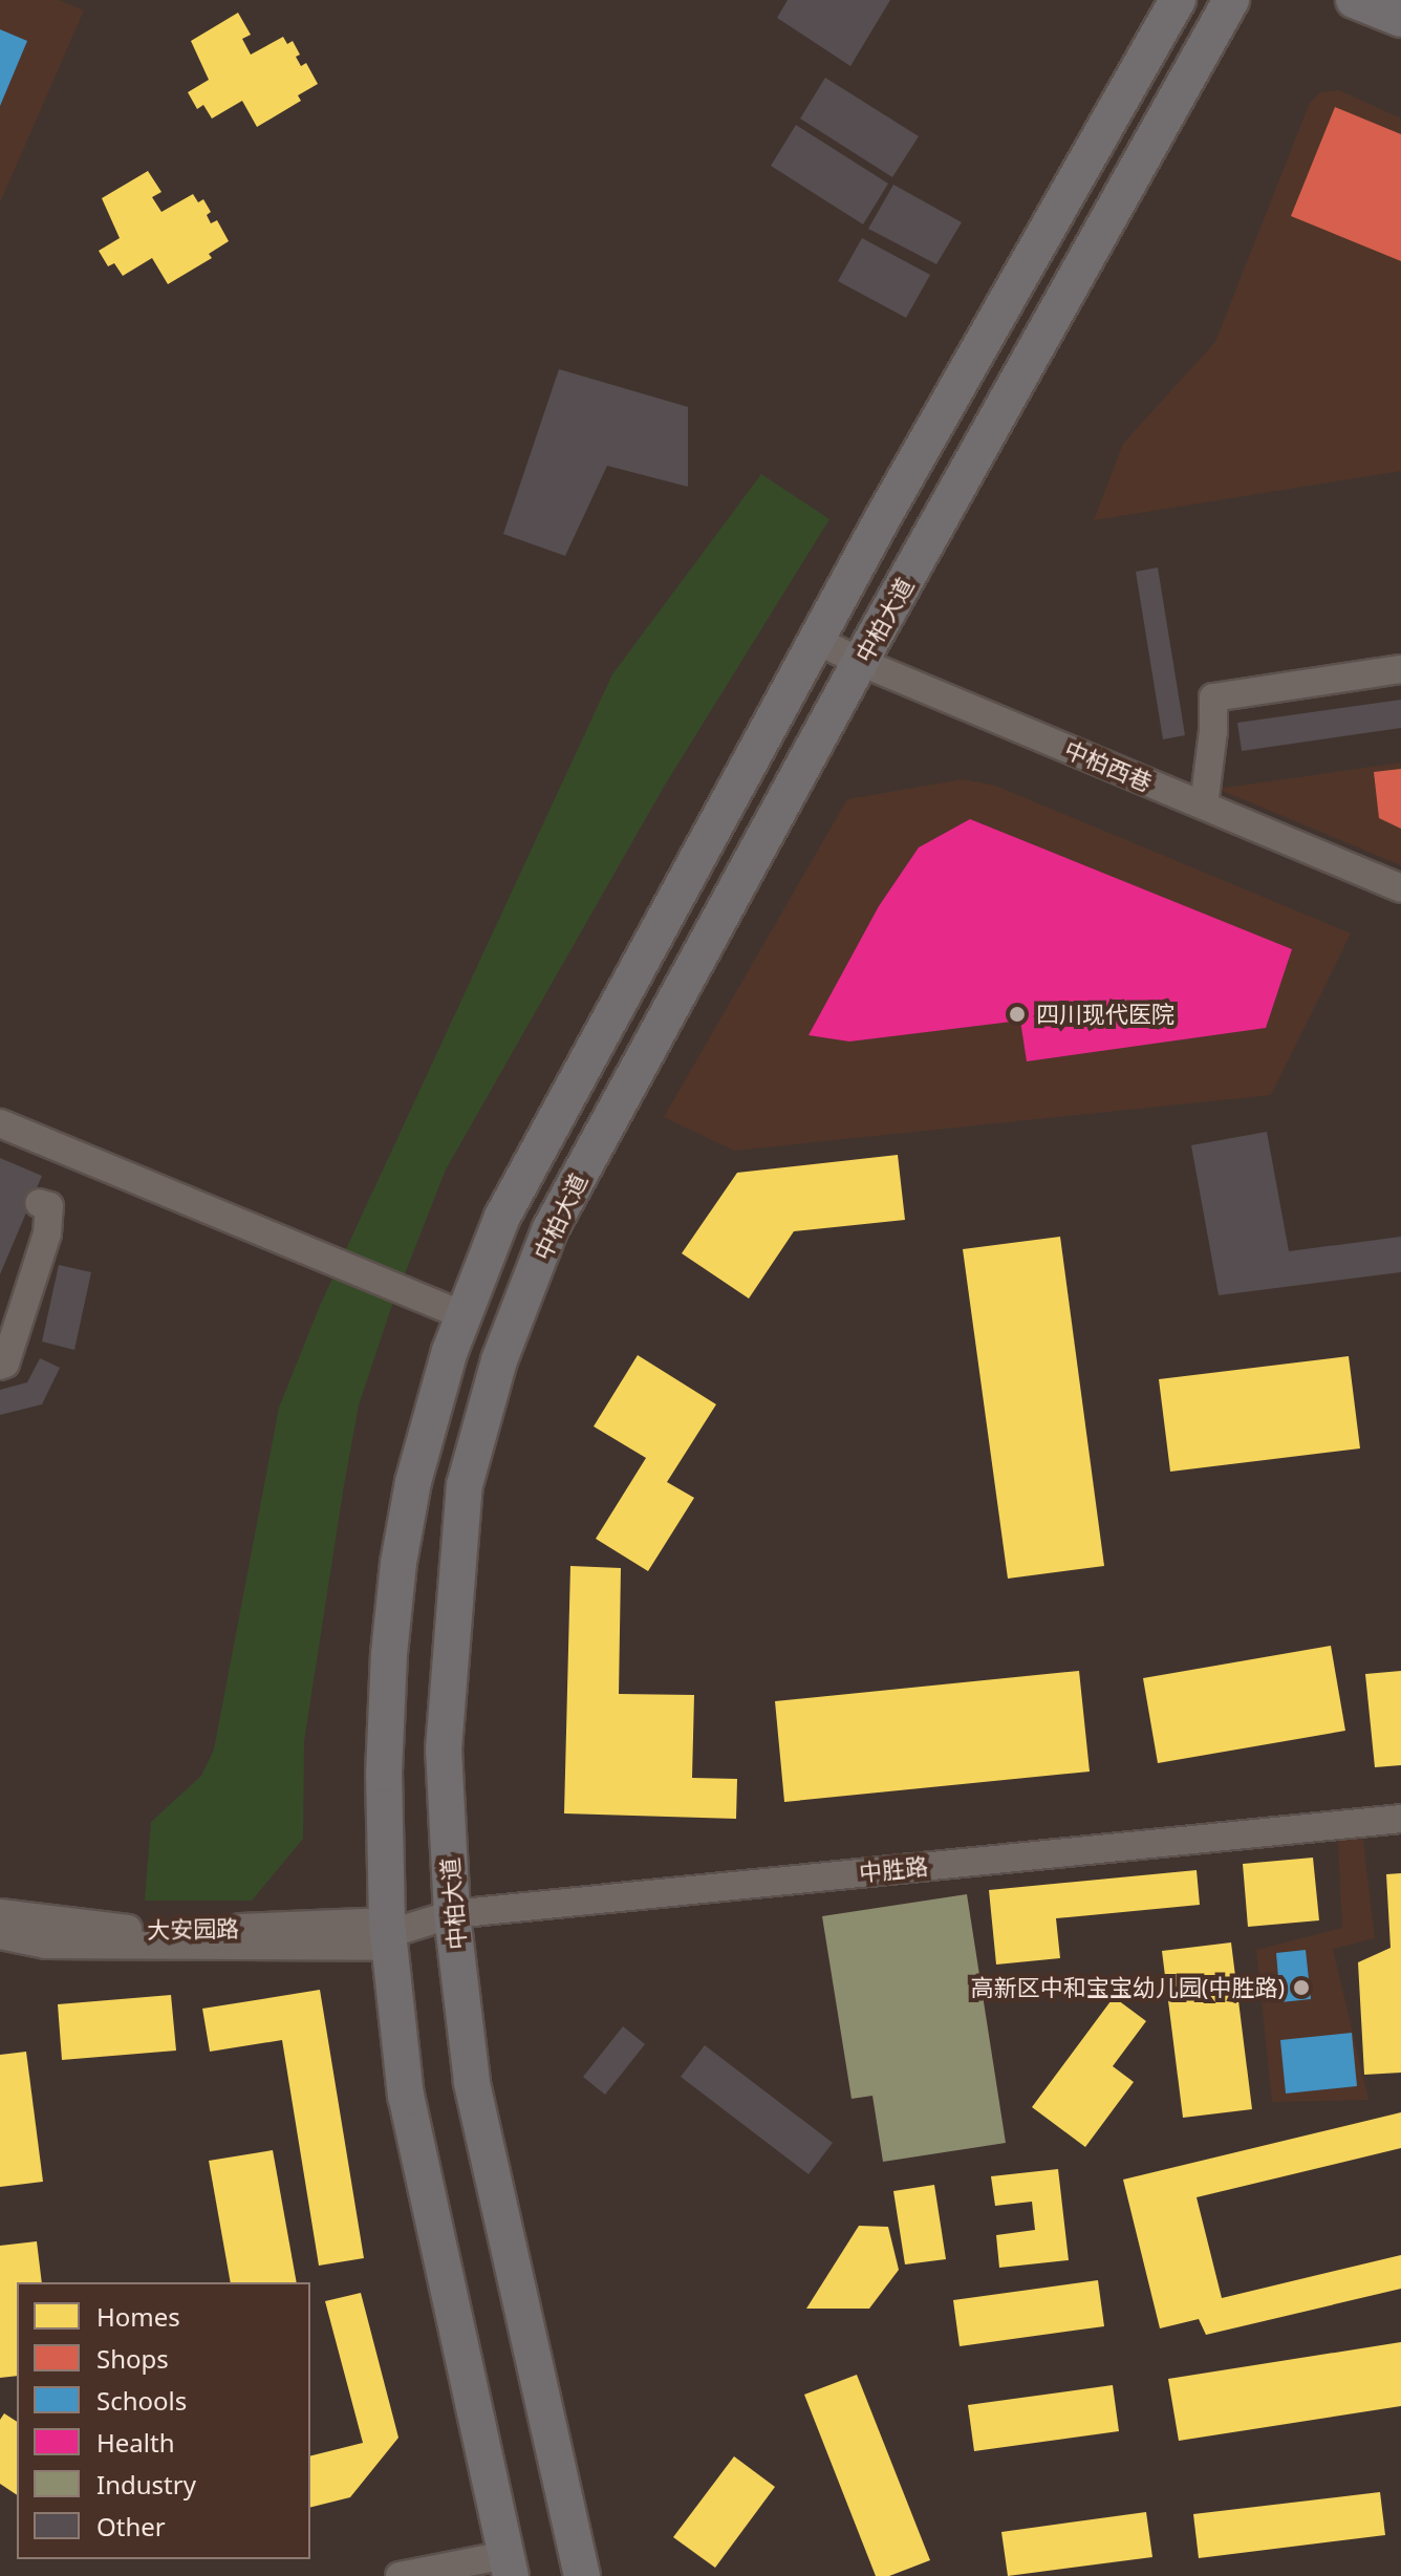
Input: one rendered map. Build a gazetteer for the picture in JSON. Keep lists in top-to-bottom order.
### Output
{
  "streets": {
    "main road": ["中柏大道"],
    "street": ["中柏西巷", "中胜路", "大安园路"]
  },
  "crossings": [
    ["中柏大道", "中柏西巷"],
    ["中柏大道", "中胜路"],
    ["中胜路", "大安园路"]
  ],
  "places": ["四川现代医院", "高新区中和宝宝幼儿园(中胜路)"],
  "legend": [
    "Homes",
    "Shops",
    "Schools",
    "Health",
    "Industry",
    "Other"
  ]
}
